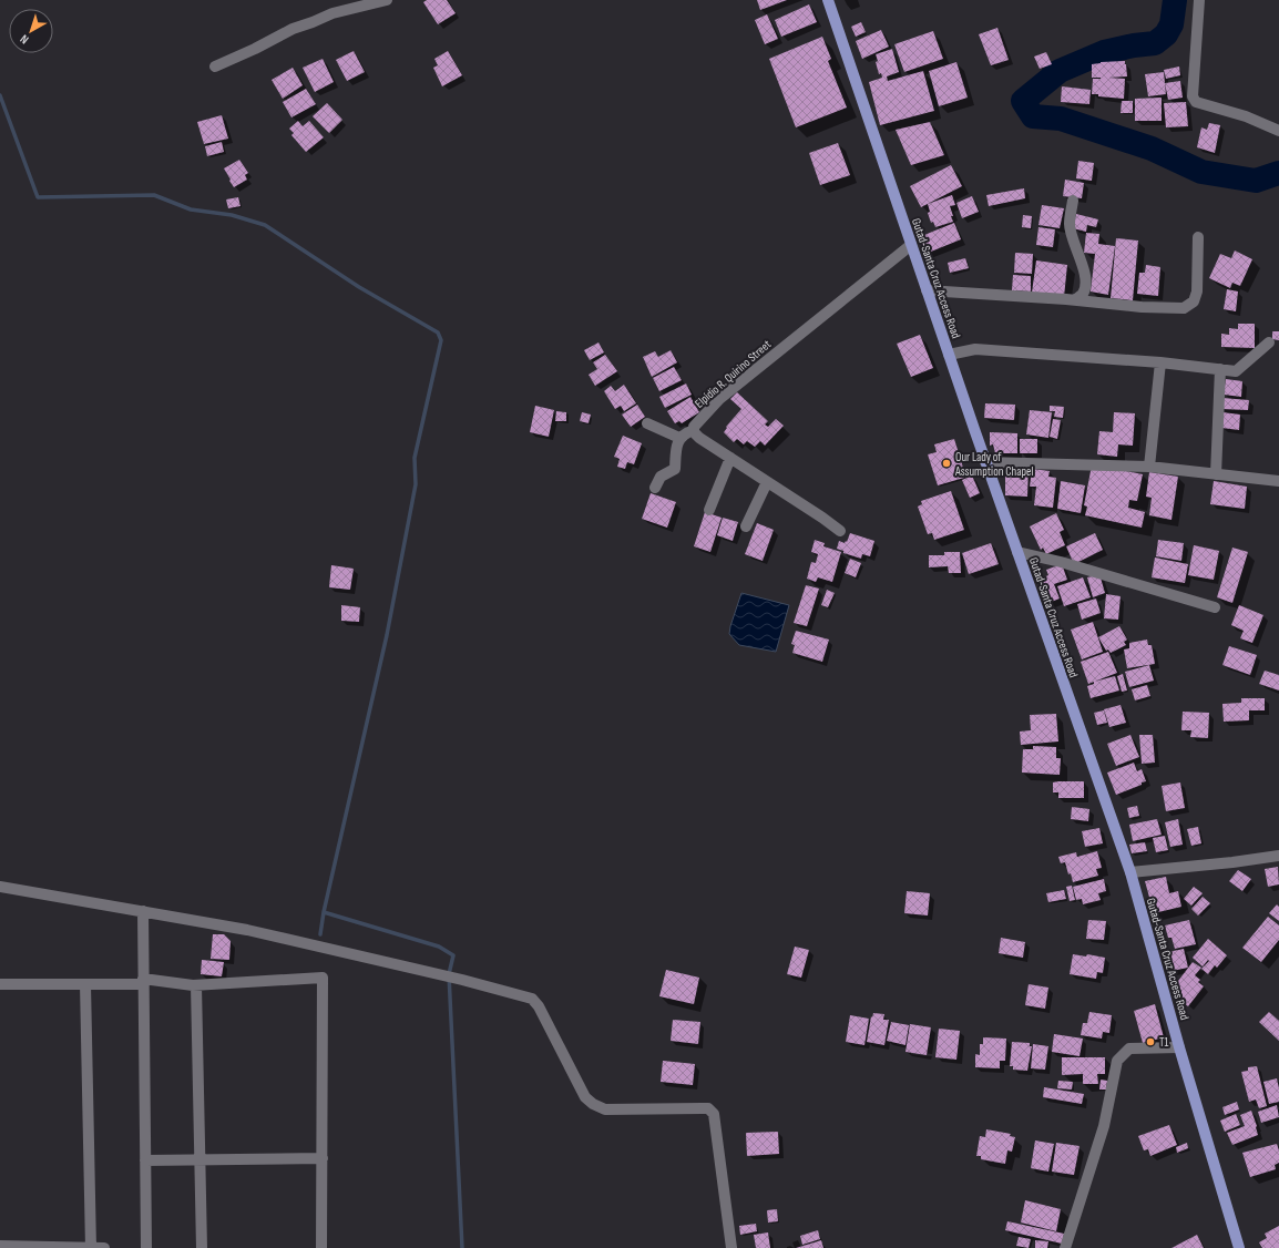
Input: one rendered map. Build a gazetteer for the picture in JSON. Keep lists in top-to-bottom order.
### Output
{
  "streets": {
    "main road": ["Gutad-Santa Cruz Access Road"],
    "street": ["Elpidio R. Quirino Street"]
  },
  "crossings": [
    ["Gutad-Santa Cruz Access Road", "Elpidio R. Quirino Street"]
  ],
  "places": ["Our Lady of Assumption Chapel", "T1"],
  "north": "bottom left"
}
